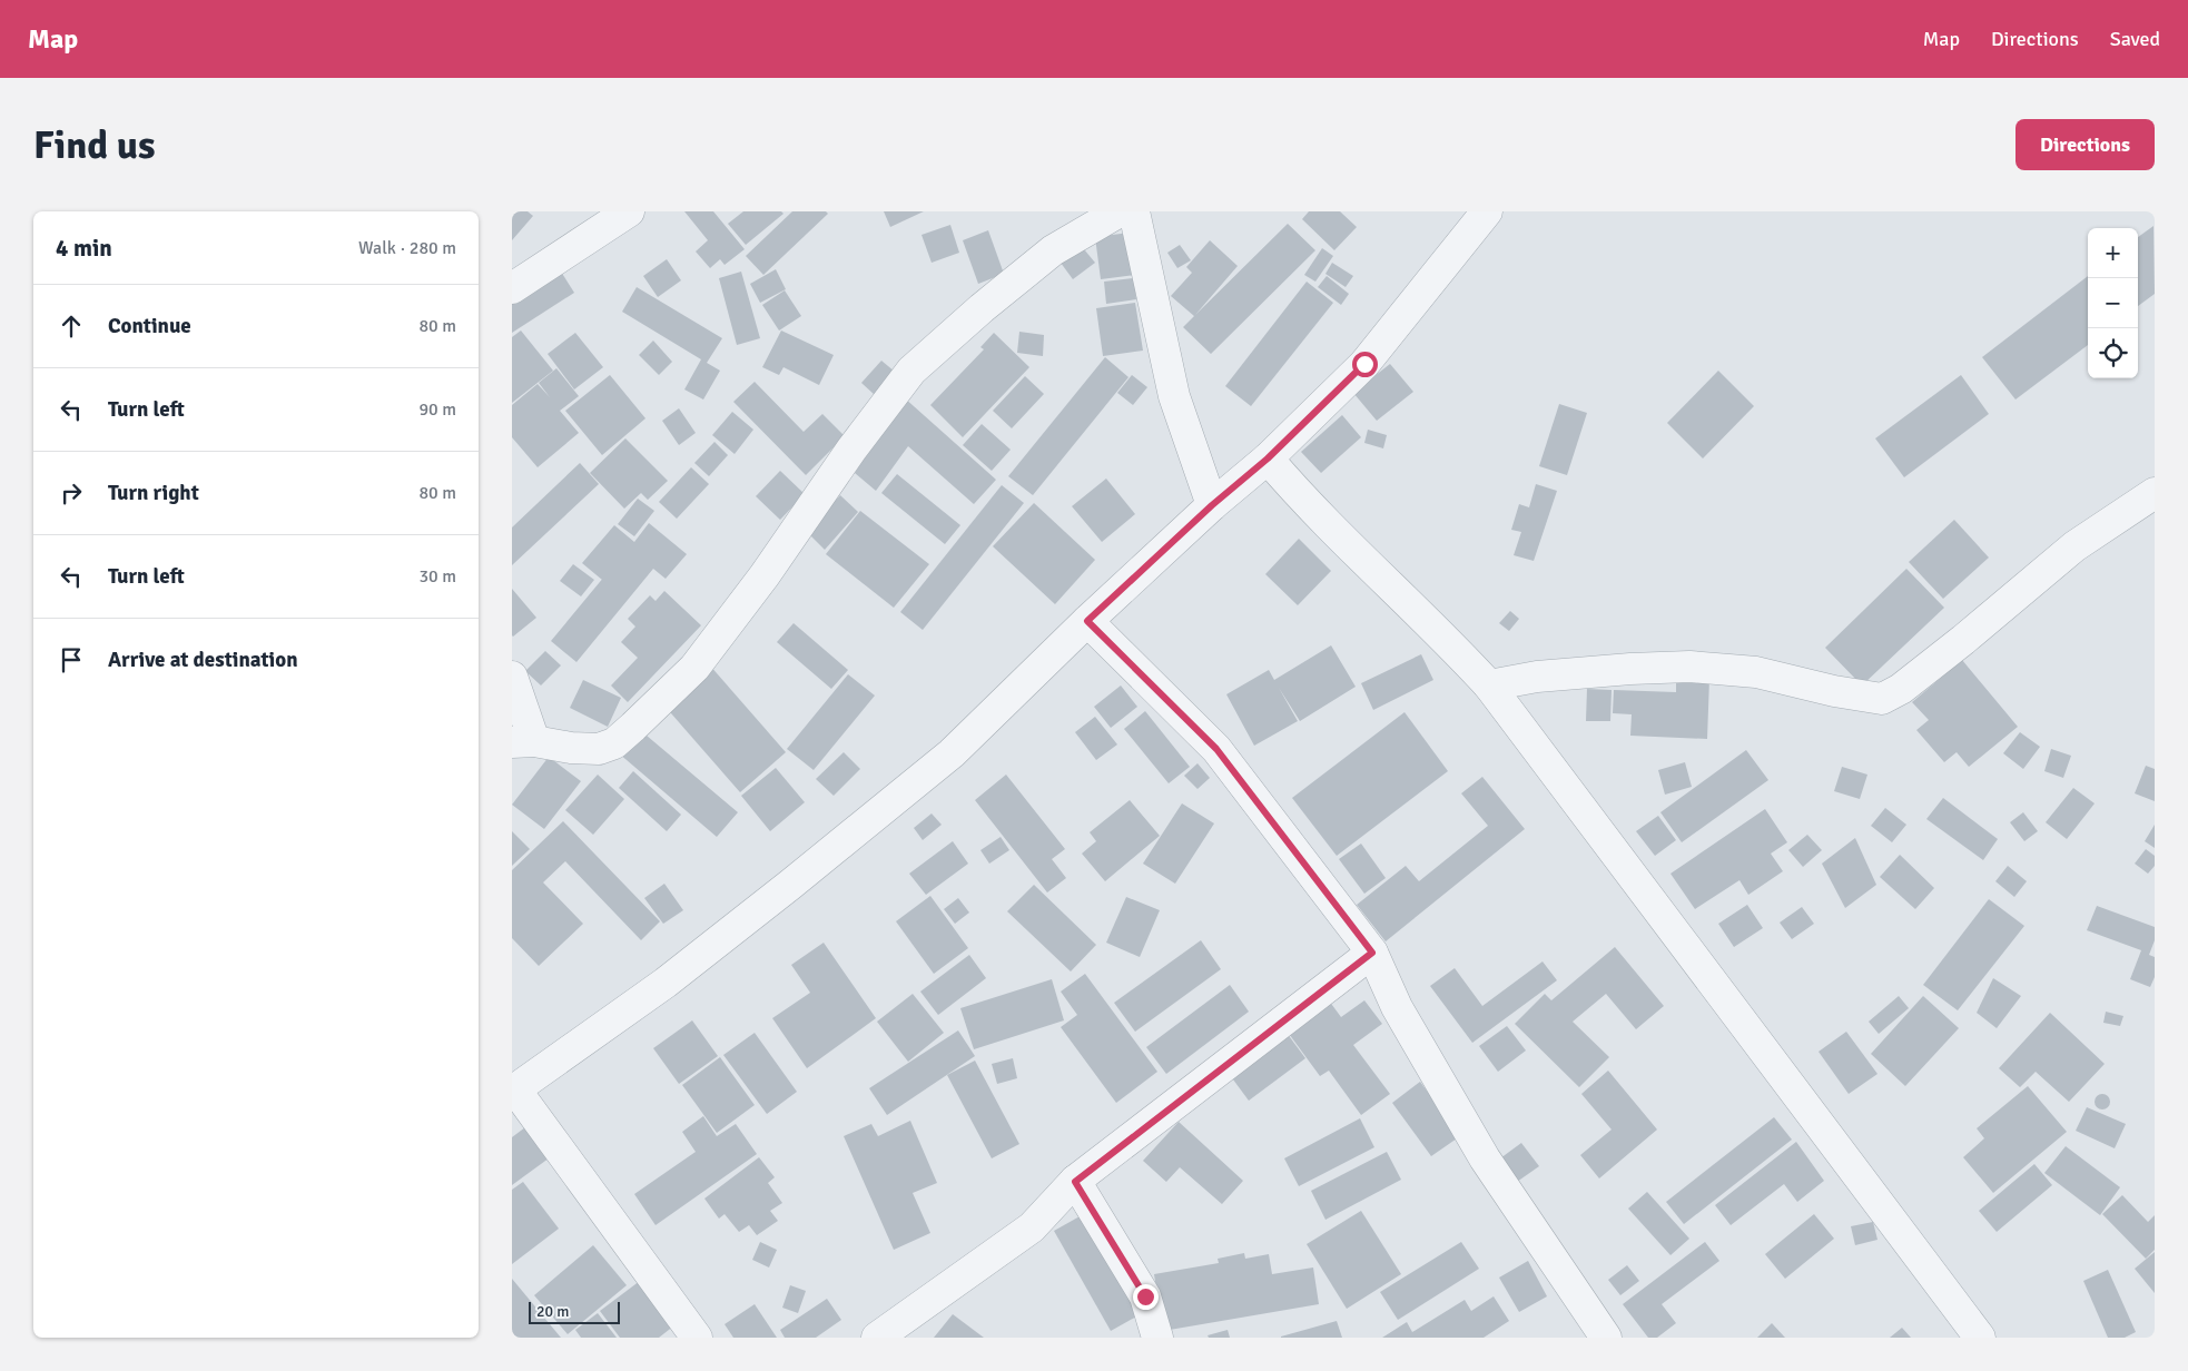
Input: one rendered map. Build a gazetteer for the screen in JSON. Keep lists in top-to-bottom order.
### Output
{
  "scale_bar": "20 m",
  "page": {
    "header": "Map",
    "nav": ["Map", "Directions", "Saved"],
    "buttons": "Directions",
    "title": "Find us",
    "heading": ["4 min", "Walk · 280 m"],
    "map_buttons": ["+", "−"],
    "list": [
      ["Continue", "80 m"],
      ["Turn left", "90 m"],
      ["Turn right", "80 m"],
      ["Turn left", "30 m"],
      "Arrive at destination"
    ],
    "scale": "20 m"
  }
}
